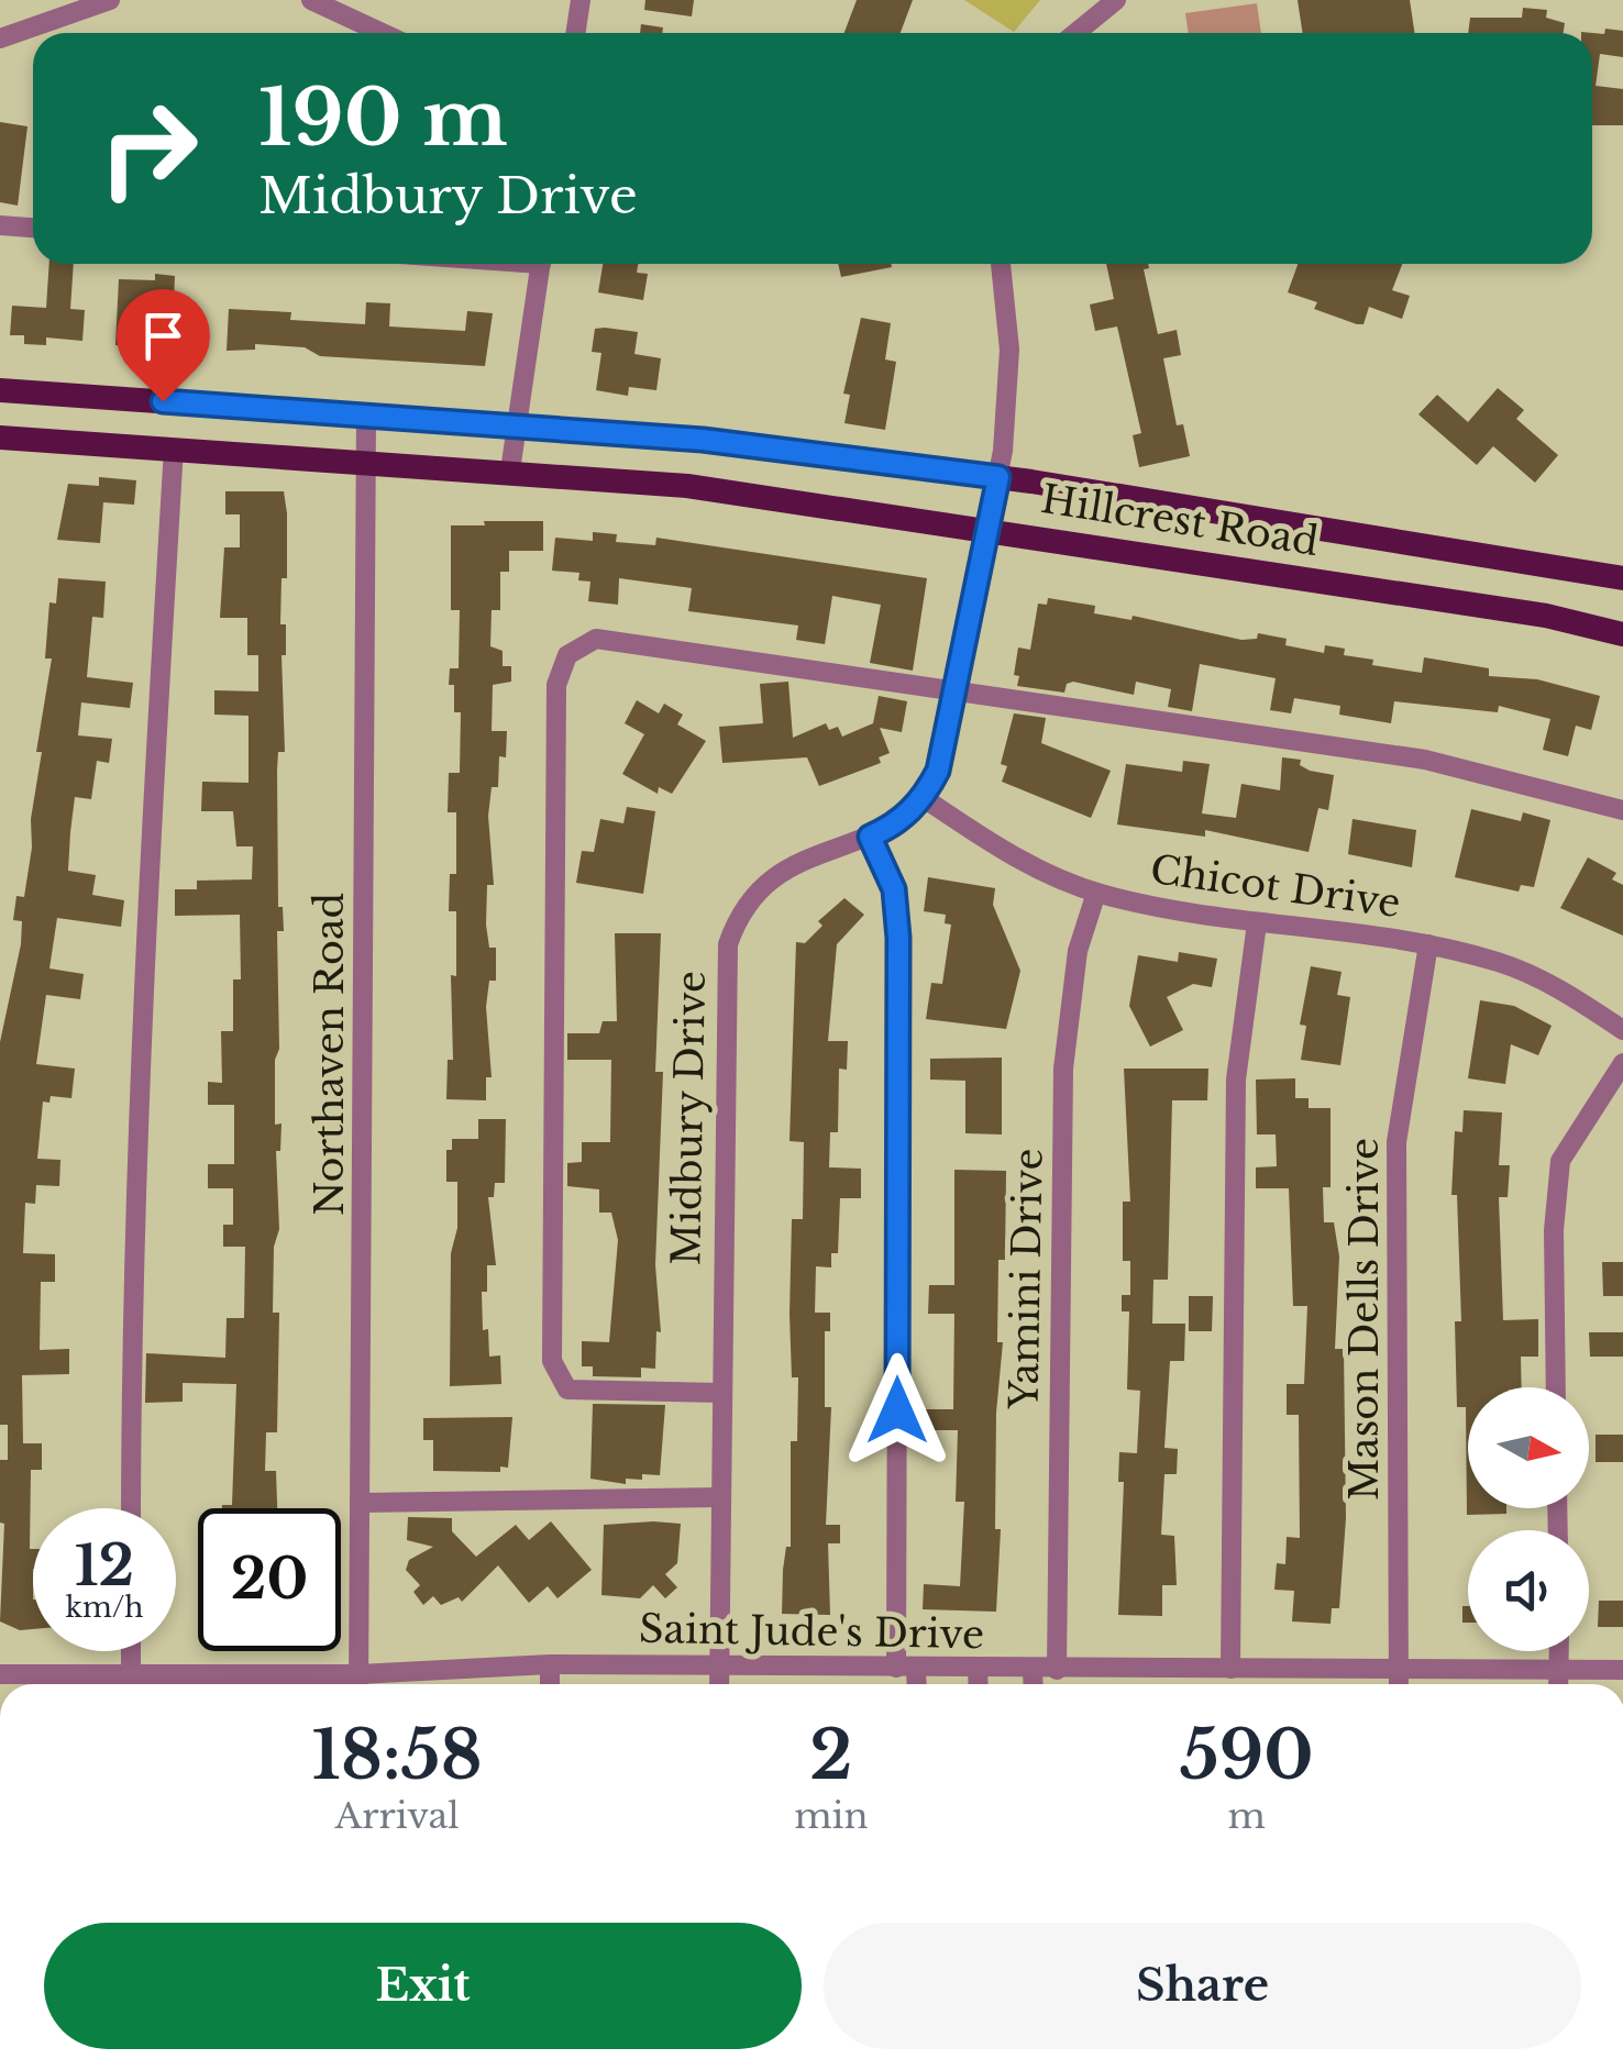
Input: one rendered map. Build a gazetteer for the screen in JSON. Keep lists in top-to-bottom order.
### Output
{
  "streets": {
    "main road": ["Hillcrest Road"],
    "street": [
      "Chicot Drive",
      "Northaven Road",
      "Midbury Drive",
      "Yamini Drive",
      "Mason Dells Drive",
      "Saint Jude's Drive"
    ]
  },
  "crossings": [
    ["Hillcrest Road", "Northaven Road"],
    ["Chicot Drive", "Midbury Drive"],
    ["Chicot Drive", "Yamini Drive"],
    ["Chicot Drive", "Mason Dells Drive"],
    ["Midbury Drive", "Saint Jude's Drive"],
    ["Yamini Drive", "Saint Jude's Drive"],
    ["Mason Dells Drive", "Saint Jude's Drive"]
  ],
  "north": "right",
  "page": {
    "turn": ["190 m", "Midbury Drive"],
    "speed": "12 km/h",
    "limit": "20",
    "eta": [
      "18:58",
      "Arrival",
      "2",
      "min",
      "590",
      "m"
    ],
    "buttons": ["Exit", "Share"]
  }
}
